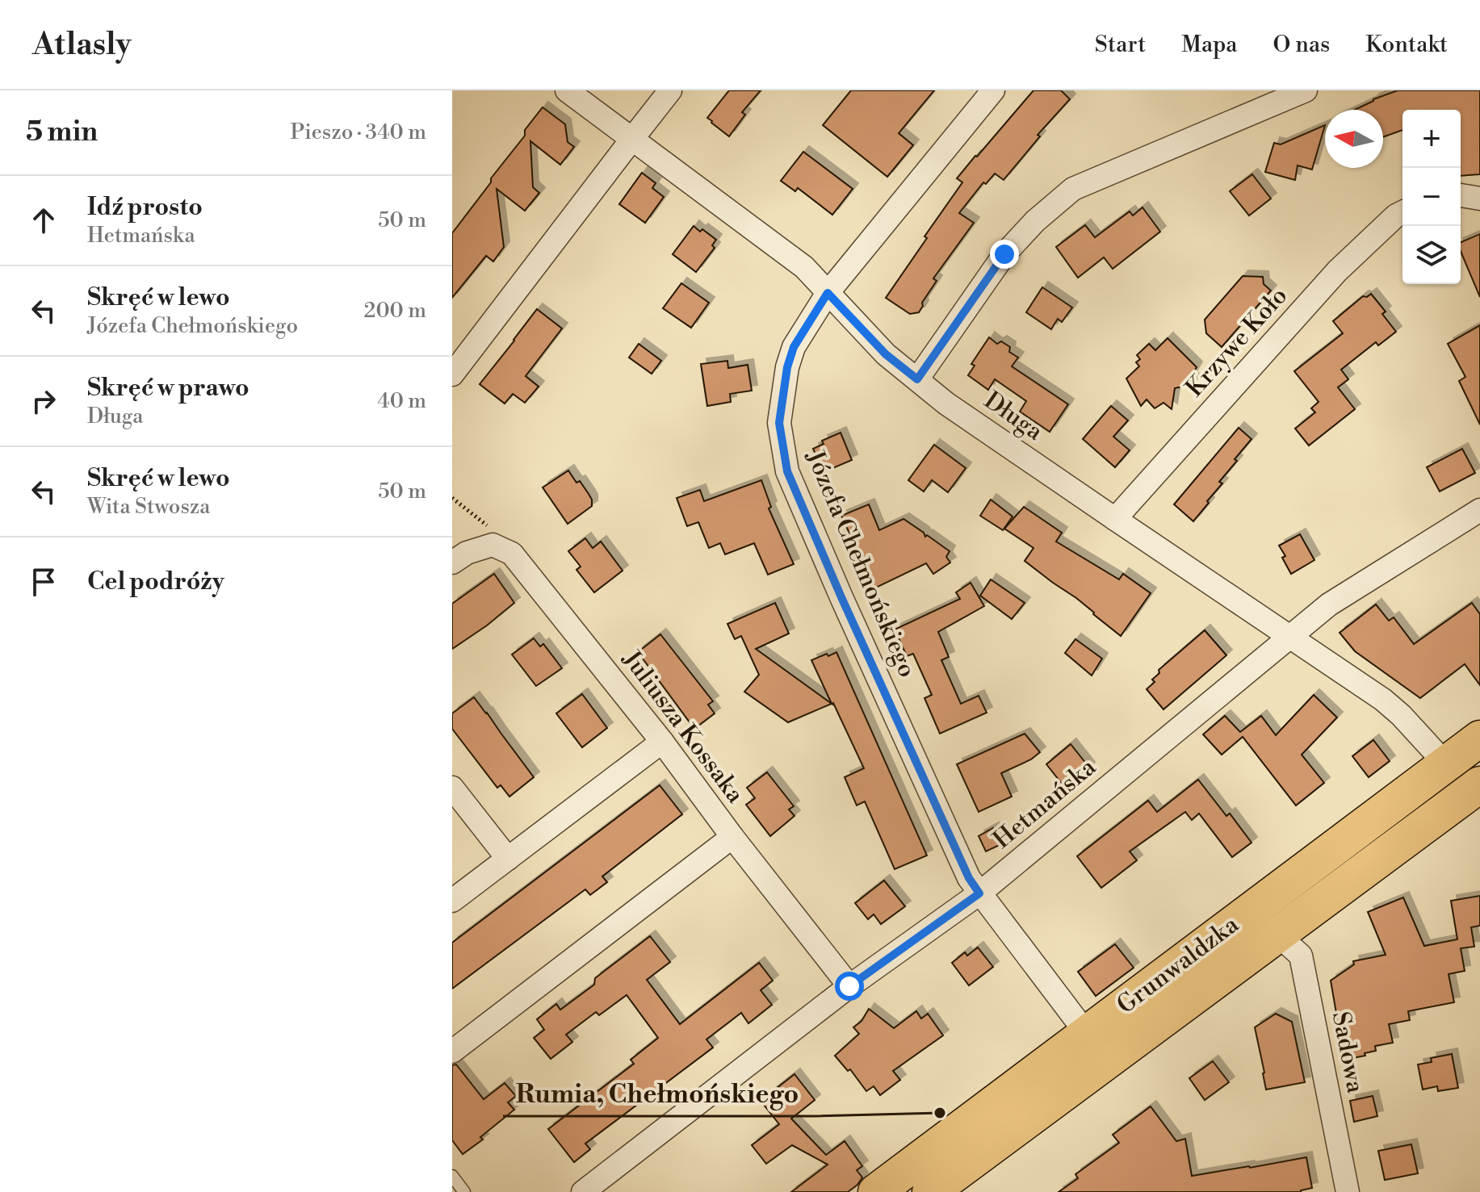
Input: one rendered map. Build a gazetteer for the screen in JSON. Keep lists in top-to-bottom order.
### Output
{
  "streets": {
    "main road": ["Grunwaldzka"],
    "street": [
      "Krzywe Koło",
      "Długa",
      "Józefa Chełmońskiego",
      "Juliusza Kossaka",
      "Hetmańska",
      "Sadowa"
    ]
  },
  "crossings": [
    ["Krzywe Koło", "Długa"],
    ["Długa", "Józefa Chełmońskiego"],
    ["Długa", "Hetmańska"],
    ["Długa", "Grunwaldzka"],
    ["Józefa Chełmońskiego", "Hetmańska"],
    ["Józefa Chełmońskiego", "Grunwaldzka"],
    ["Juliusza Kossaka", "Hetmańska"],
    ["Grunwaldzka", "Sadowa"]
  ],
  "places": ["Rumia, Chełmońskiego"],
  "north": "left",
  "page": {
    "header": "Atlasly",
    "nav": [
      "Start",
      "Mapa",
      "O nas",
      "Kontakt"
    ],
    "heading": ["5 min", "Pieszo · 340 m"],
    "map_buttons": ["+", "−"],
    "list": [
      ["Idź prosto", "Hetmańska", "50 m"],
      ["Skręć w lewo", "Józefa Chełmońskiego", "200 m"],
      ["Skręć w prawo", "Długa", "40 m"],
      ["Skręć w lewo", "Wita Stwosza", "50 m"],
      "Cel podróży"
    ]
  }
}
